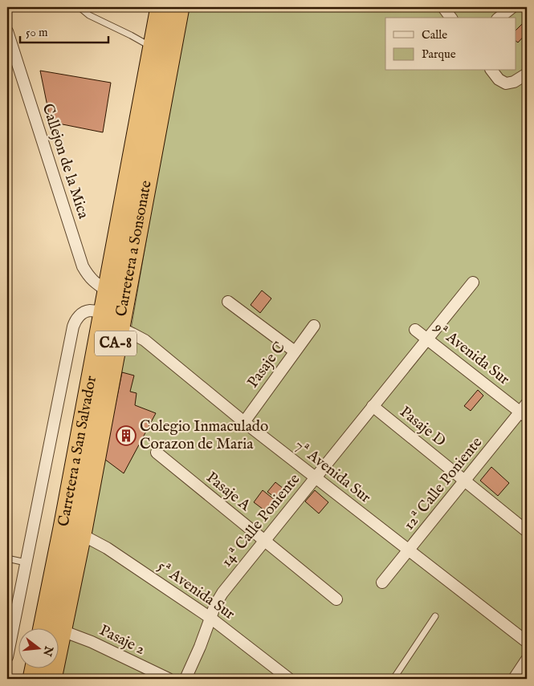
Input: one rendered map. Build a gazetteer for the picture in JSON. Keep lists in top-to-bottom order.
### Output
{
  "streets": {
    "highway": ["Carretera a Sonsonate", "CA-8", "Carretera a San Salvador"],
    "street": [
      "Callejon de la Mica",
      "9ª Avenida Sur",
      "Pasaje C",
      "Pasaje D",
      "7ª Avenida Sur",
      "12ª Calle Poniente",
      "Pasaje A",
      "14ª Calle Poniente",
      "5ª Avenida Sur",
      "Pasaje 2"
    ]
  },
  "crossings": [
    ["Callejon de la Mica", "Carretera a San Salvador"],
    ["Carretera a Sonsonate", "7ª Avenida Sur"],
    ["Carretera a Sonsonate", "5ª Avenida Sur"],
    ["Carretera a Sonsonate", "Pasaje 2"],
    ["9ª Avenida Sur", "12ª Calle Poniente"],
    ["9ª Avenida Sur", "14ª Calle Poniente"],
    ["Pasaje C", "7ª Avenida Sur"],
    ["Pasaje D", "12ª Calle Poniente"],
    ["Pasaje D", "14ª Calle Poniente"],
    ["7ª Avenida Sur", "12ª Calle Poniente"],
    ["7ª Avenida Sur", "14ª Calle Poniente"],
    ["Pasaje A", "14ª Calle Poniente"],
    ["14ª Calle Poniente", "5ª Avenida Sur"]
  ],
  "places": {
    "building": ["Colegio Inmaculado Corazon de Maria"]
  },
  "legend": ["Calle", "Parque"],
  "scale_bar": "50 m",
  "north": "right"
}
